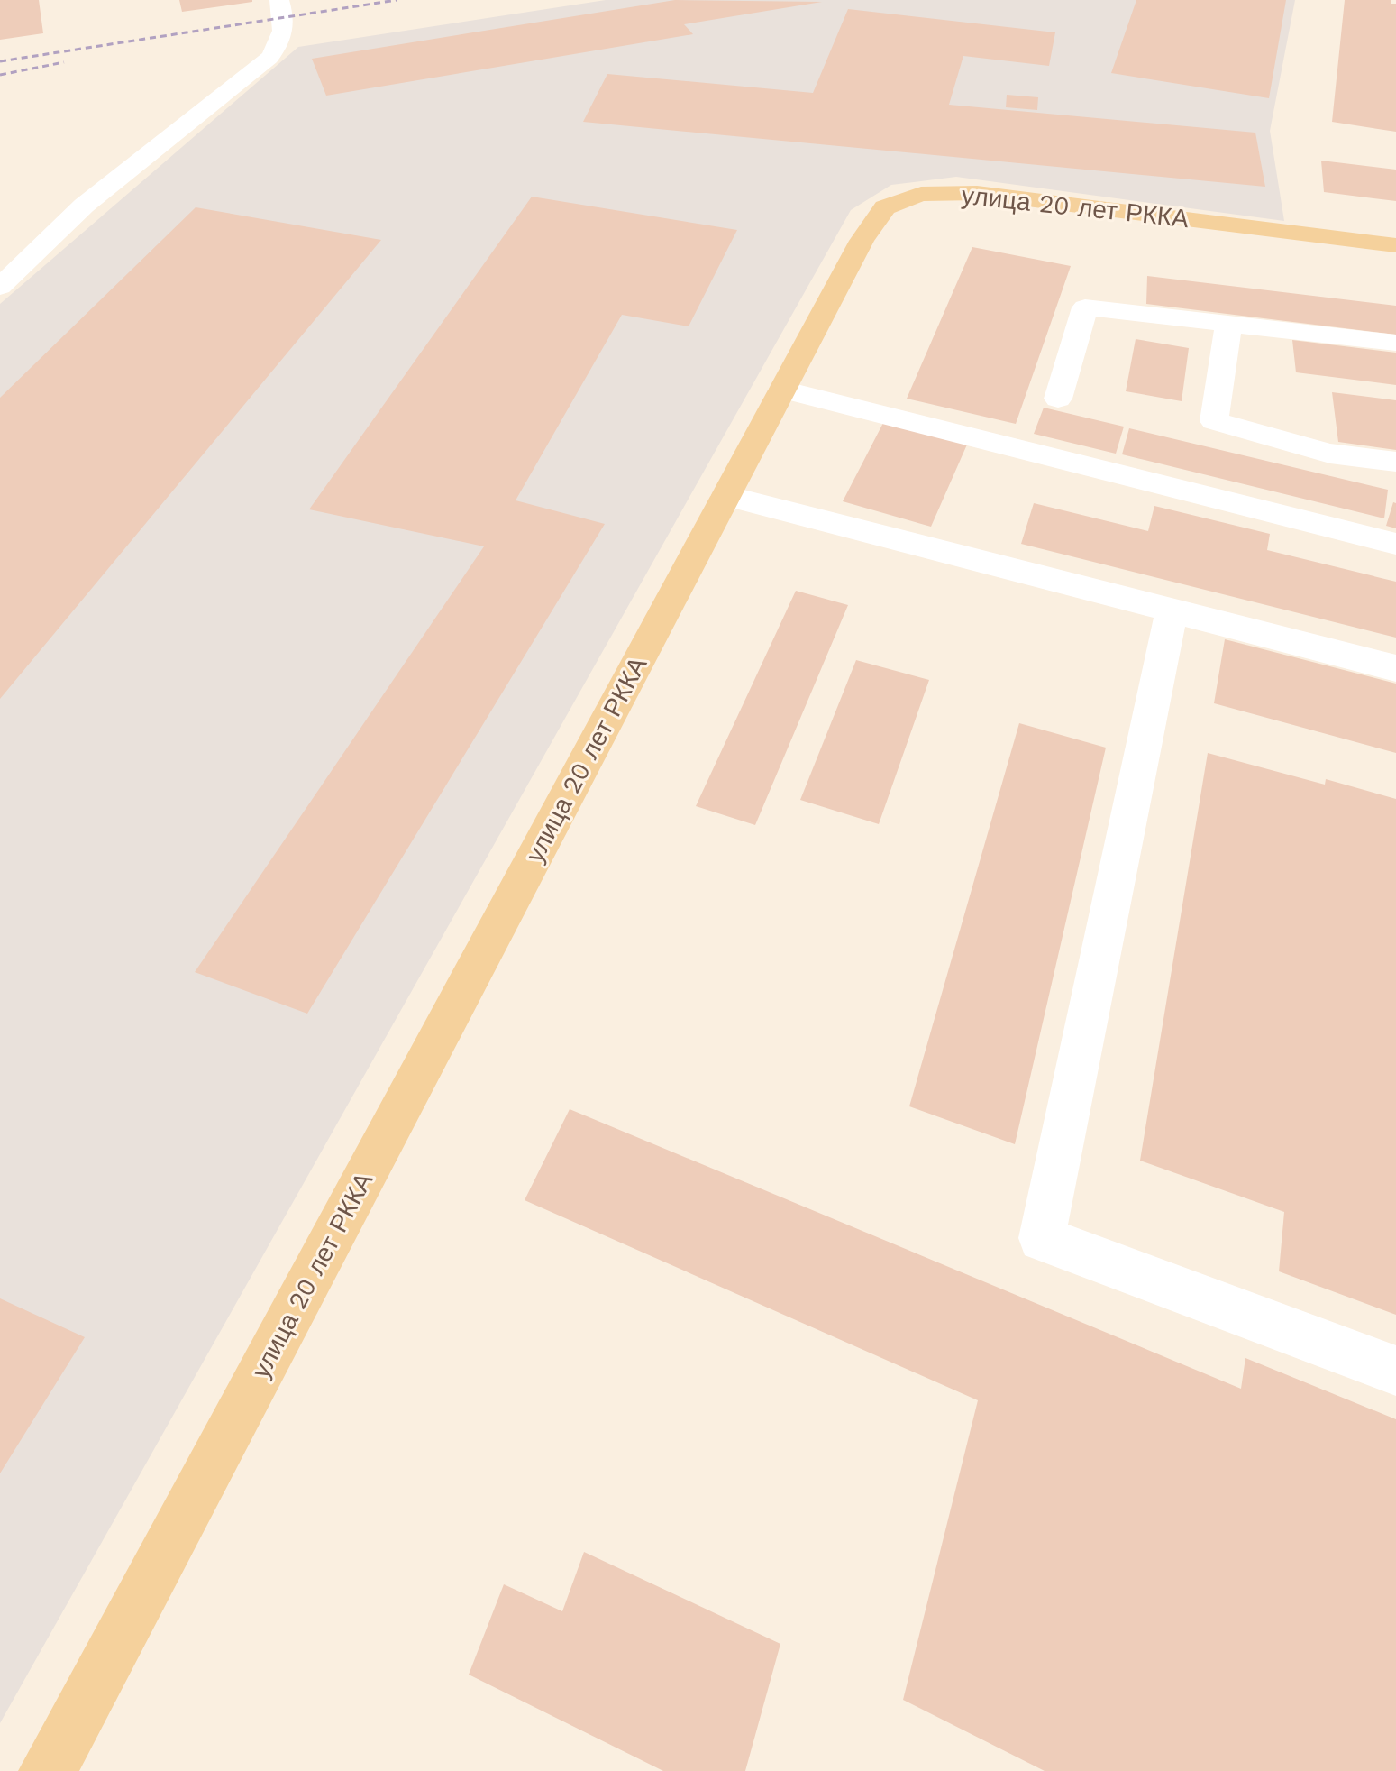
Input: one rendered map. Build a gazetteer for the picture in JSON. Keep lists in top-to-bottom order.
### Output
{
  "streets": {
    "main road": ["улица 20 лет РККА"]
  }
}
